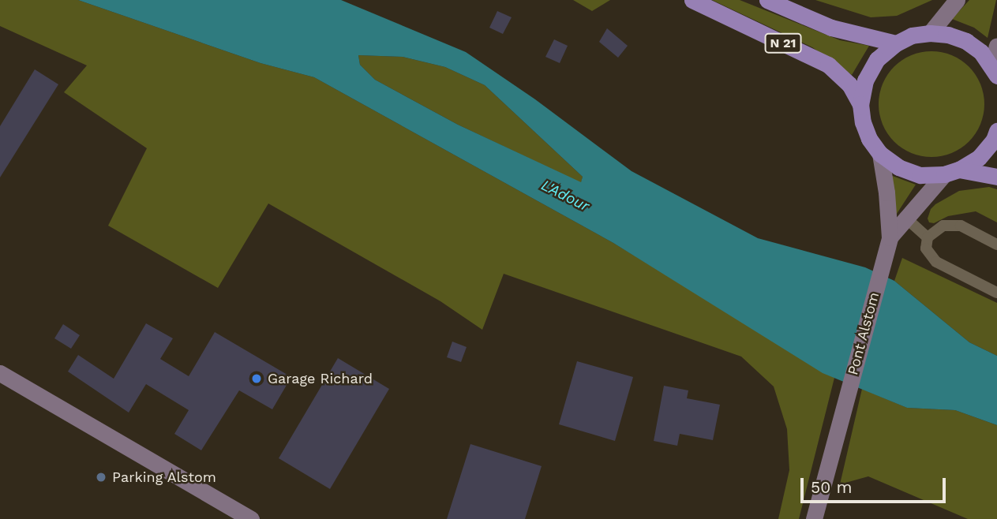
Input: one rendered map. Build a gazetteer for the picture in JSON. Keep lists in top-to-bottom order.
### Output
{
  "streets": {
    "main road": ["N 21", "Pont Alstom"]
  },
  "water": ["L'Adour"],
  "places": ["Garage Richard", "Parking Alstom"],
  "scale_bar": "50 m"
}
